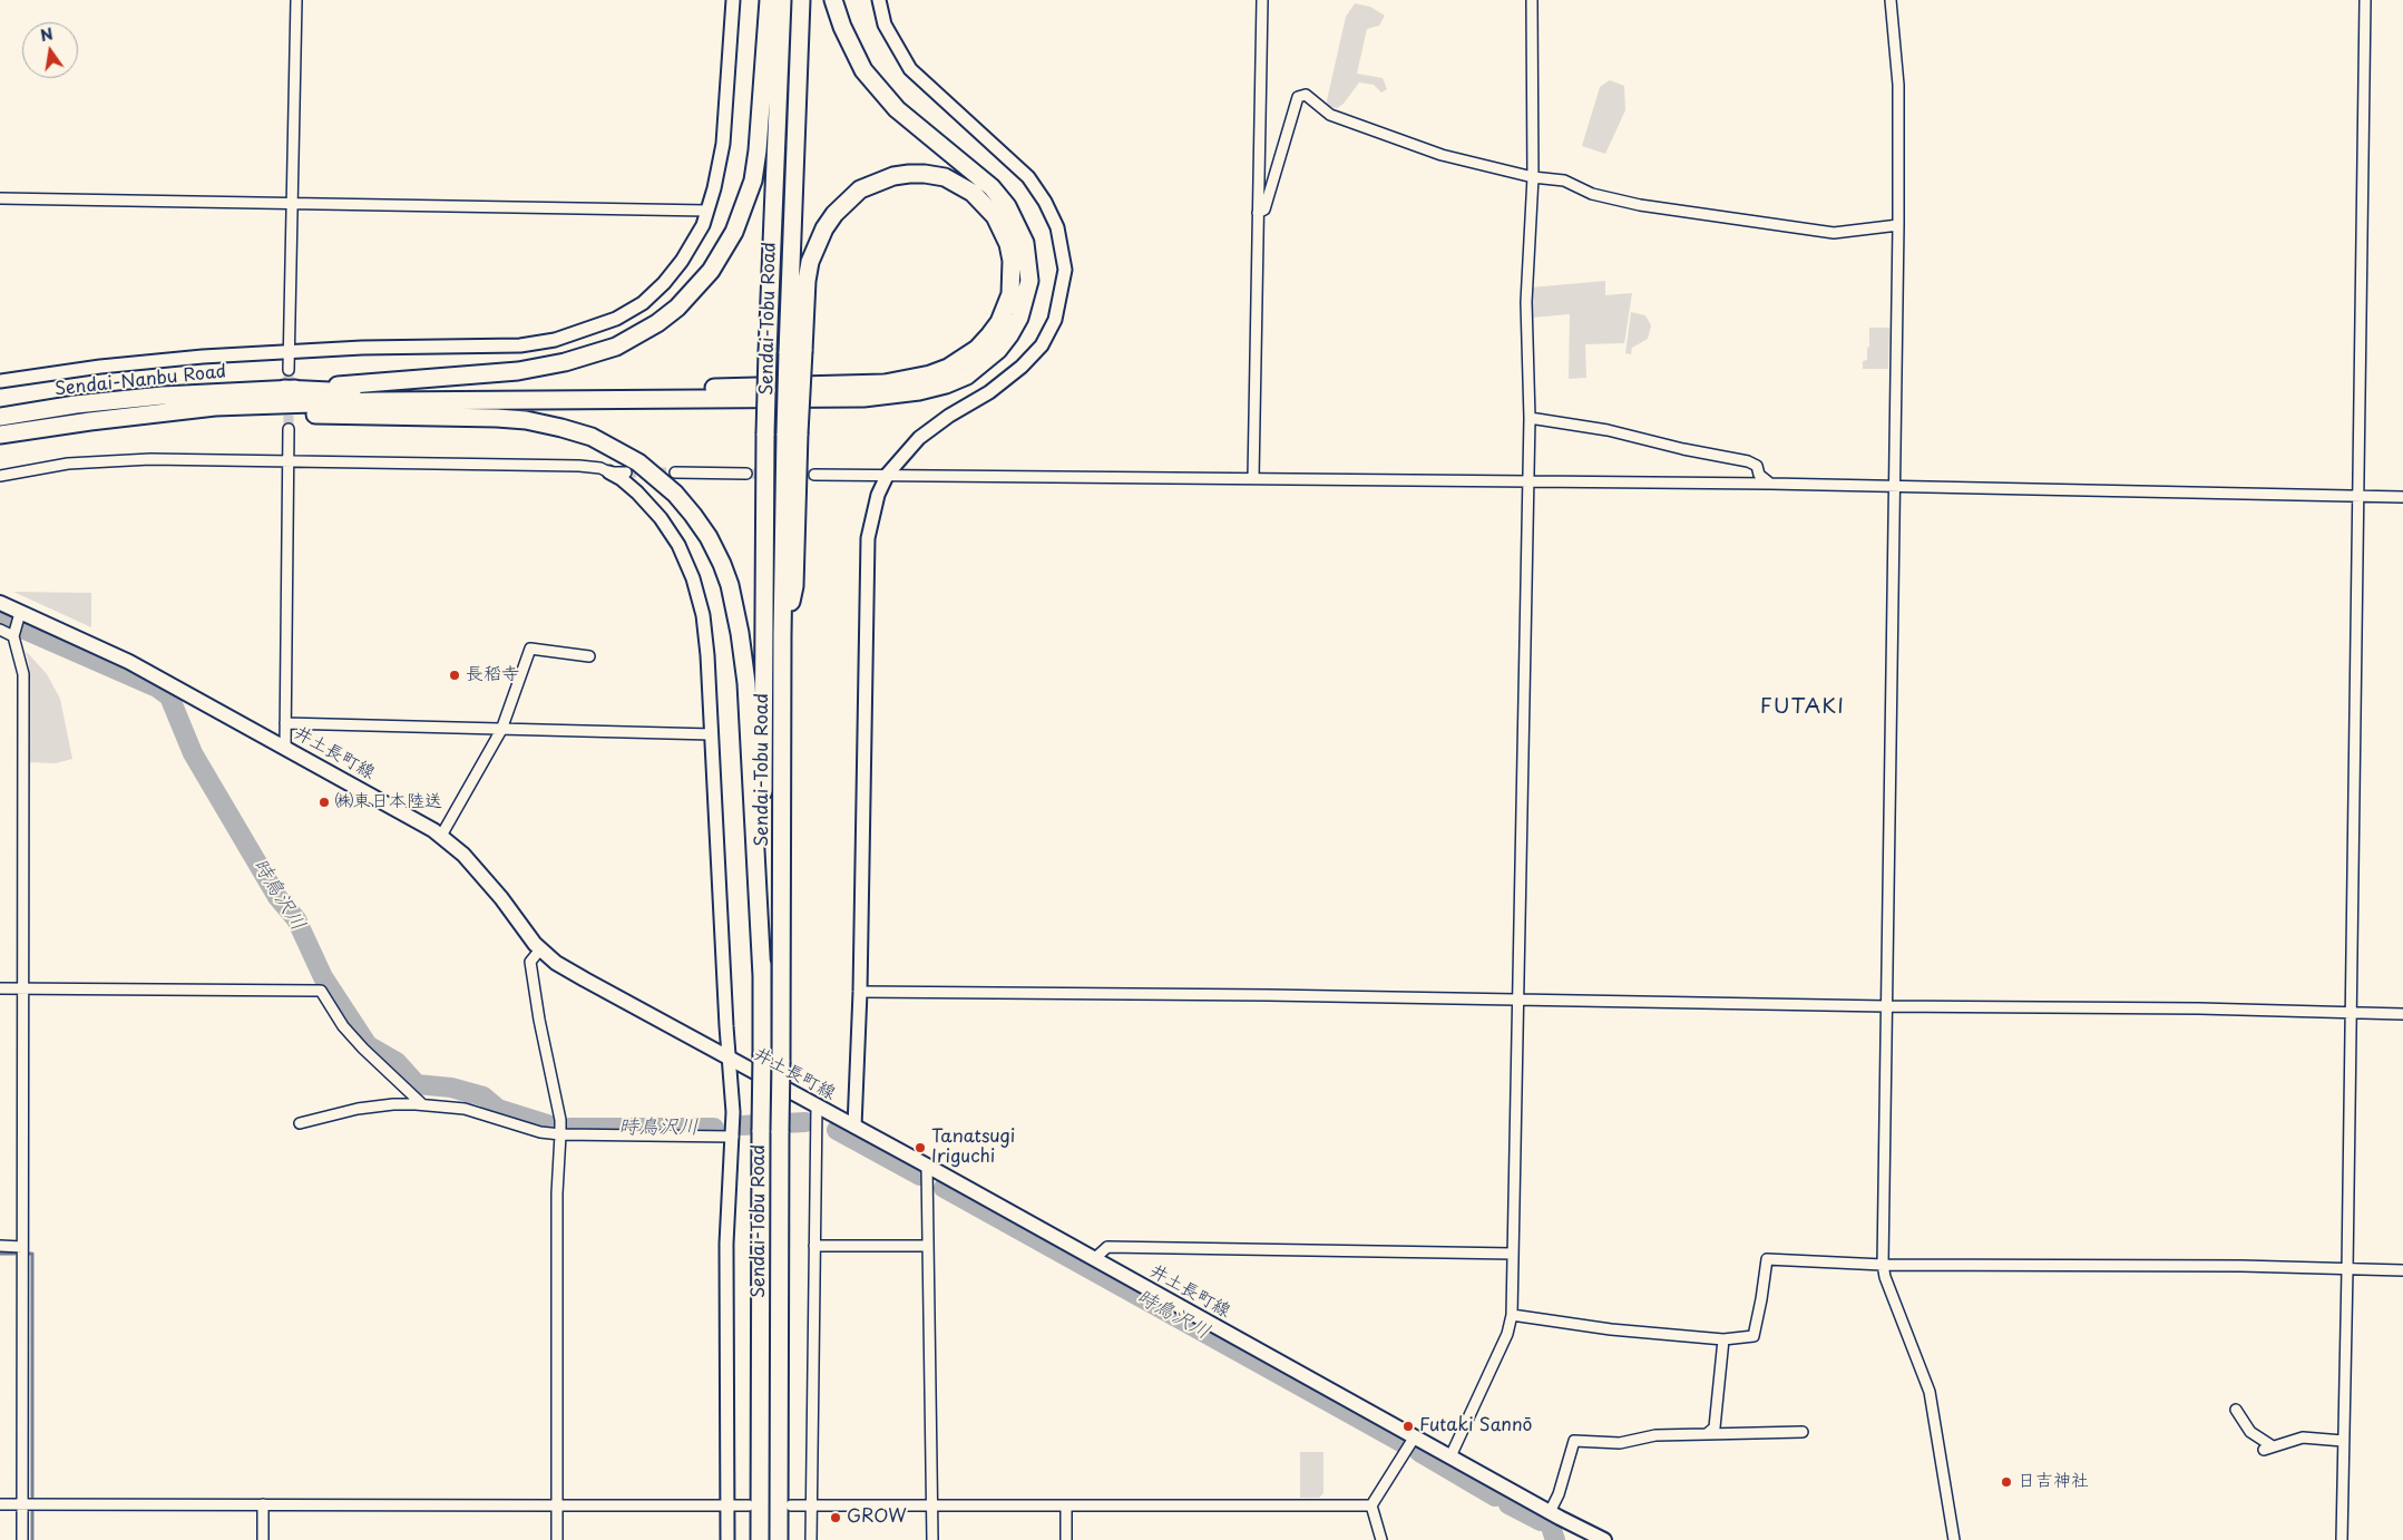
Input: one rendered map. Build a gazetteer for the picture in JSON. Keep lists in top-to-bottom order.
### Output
{
  "streets": {
    "highway": ["Sendai-Tobu Road", "Sendai-Nanbu Road"],
    "main road": ["井土長町線"]
  },
  "districts": ["FUTAKI"],
  "water": ["時鳥沢川"],
  "places": [
    "長稻寺",
    "㈱東日本陸送",
    "Tanatsugi Iriguchi",
    "Futaki Sannō",
    "日吉神社",
    "GROW"
  ],
  "north": "top"
}
